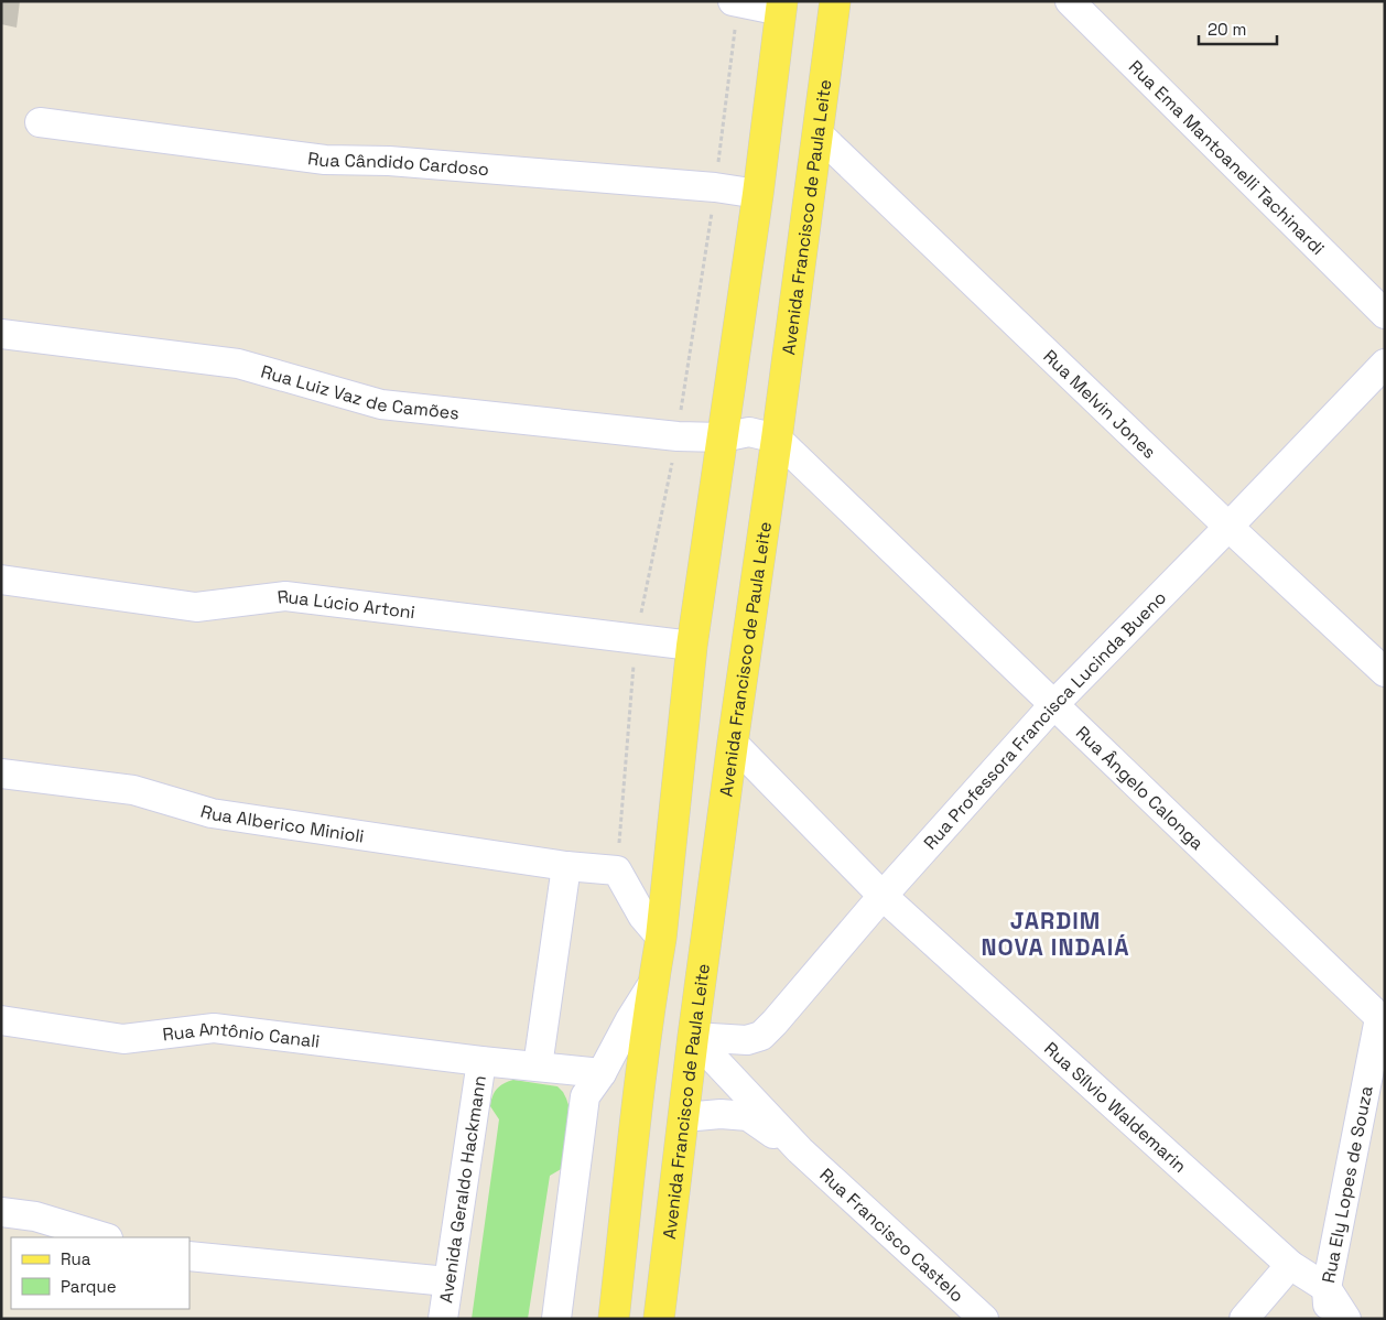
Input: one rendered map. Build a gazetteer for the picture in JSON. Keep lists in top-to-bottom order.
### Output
{
  "streets": {
    "main road": ["Avenida Francisco de Paula Leite"],
    "street": [
      "Rua Ema Mantoanelli Tachinardi",
      "Rua Cândido Cardoso",
      "Rua Luiz Vaz de Camões",
      "Rua Melvin Jones",
      "Rua Lúcio Artoni",
      "Rua Professora Francisca Lucinda Bueno",
      "Rua Ângelo Calonga",
      "Rua Alberico Minioli",
      "Rua Antônio Canali",
      "Rua Sílvio Waldemarin",
      "Rua Ely Lopes de Souza",
      "Avenida Geraldo Hackmann",
      "Rua Francisco Castelo"
    ]
  },
  "crossings": [
    ["Avenida Francisco de Paula Leite", "Rua Luiz Vaz de Camões"],
    ["Avenida Francisco de Paula Leite", "Rua Melvin Jones"],
    ["Avenida Francisco de Paula Leite", "Rua Professora Francisca Lucinda Bueno"],
    ["Avenida Francisco de Paula Leite", "Rua Ângelo Calonga"],
    ["Avenida Francisco de Paula Leite", "Rua Sílvio Waldemarin"],
    ["Avenida Francisco de Paula Leite", "Rua Francisco Castelo"],
    ["Rua Luiz Vaz de Camões", "Rua Ângelo Calonga"],
    ["Rua Melvin Jones", "Rua Professora Francisca Lucinda Bueno"],
    ["Rua Professora Francisca Lucinda Bueno", "Rua Ângelo Calonga"],
    ["Rua Professora Francisca Lucinda Bueno", "Rua Sílvio Waldemarin"],
    ["Rua Professora Francisca Lucinda Bueno", "Rua Francisco Castelo"],
    ["Rua Ângelo Calonga", "Rua Ely Lopes de Souza"],
    ["Rua Antônio Canali", "Avenida Geraldo Hackmann"],
    ["Rua Sílvio Waldemarin", "Rua Ely Lopes de Souza"]
  ],
  "districts": ["JARDIM NOVA INDAIÁ"],
  "legend": ["Rua", "Parque"],
  "scale_bar": "20 m"
}
